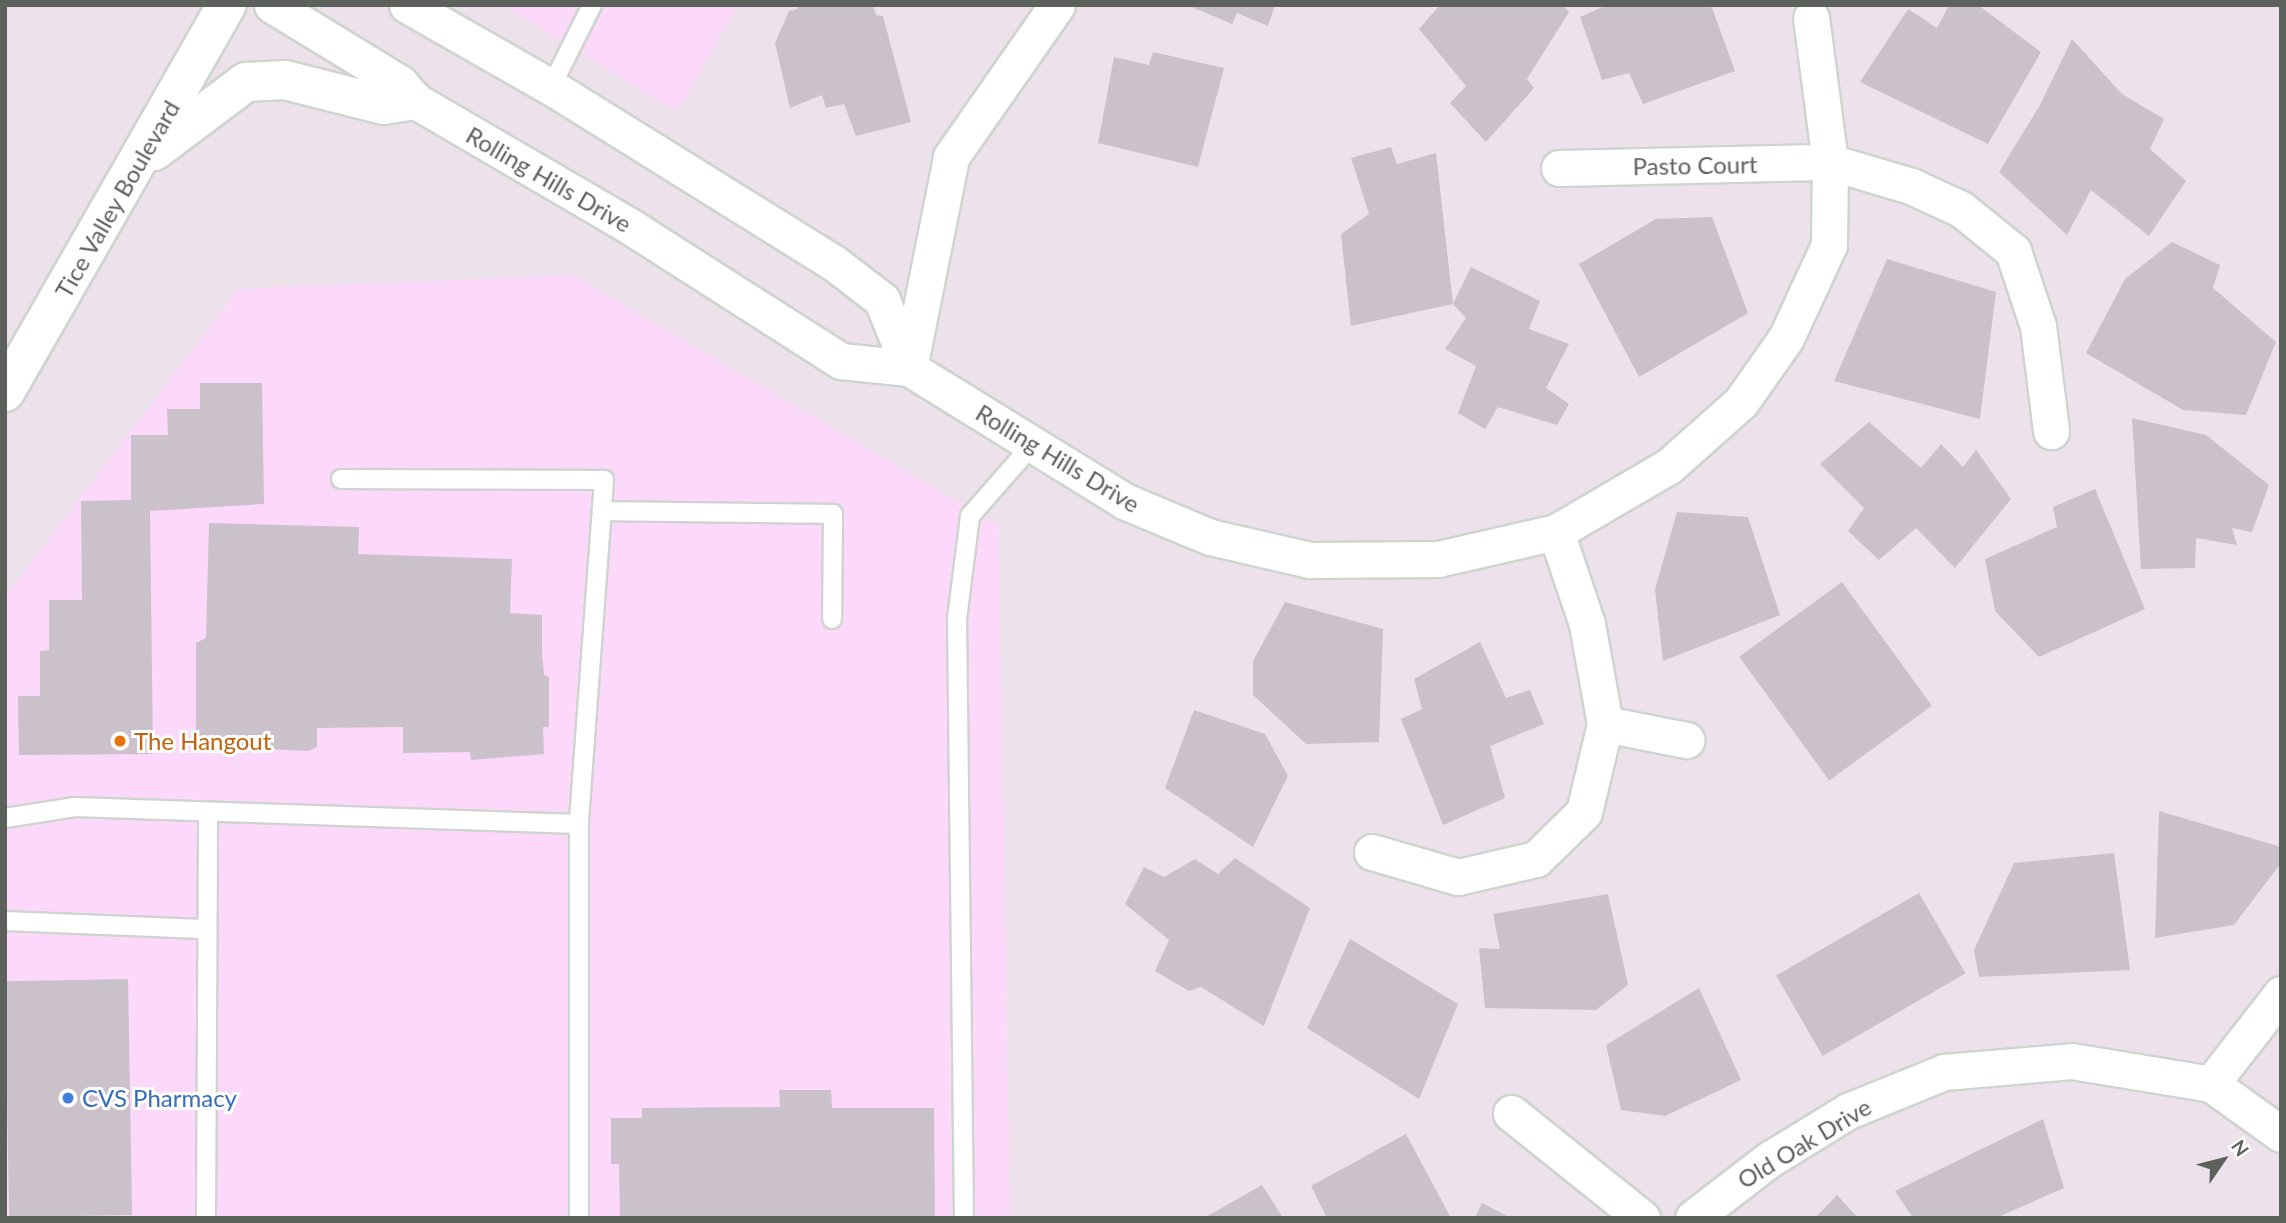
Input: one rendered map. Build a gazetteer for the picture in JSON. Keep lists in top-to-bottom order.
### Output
{
  "streets": {
    "street": [
      "Pasto Court",
      "Rolling Hills Drive",
      "Tice Valley Boulevard",
      "Old Oak Drive"
    ]
  },
  "crossings": [
    ["Pasto Court", "Rolling Hills Drive"]
  ],
  "places": ["The Hangout", "CVS Pharmacy"],
  "north": "top right"
}
